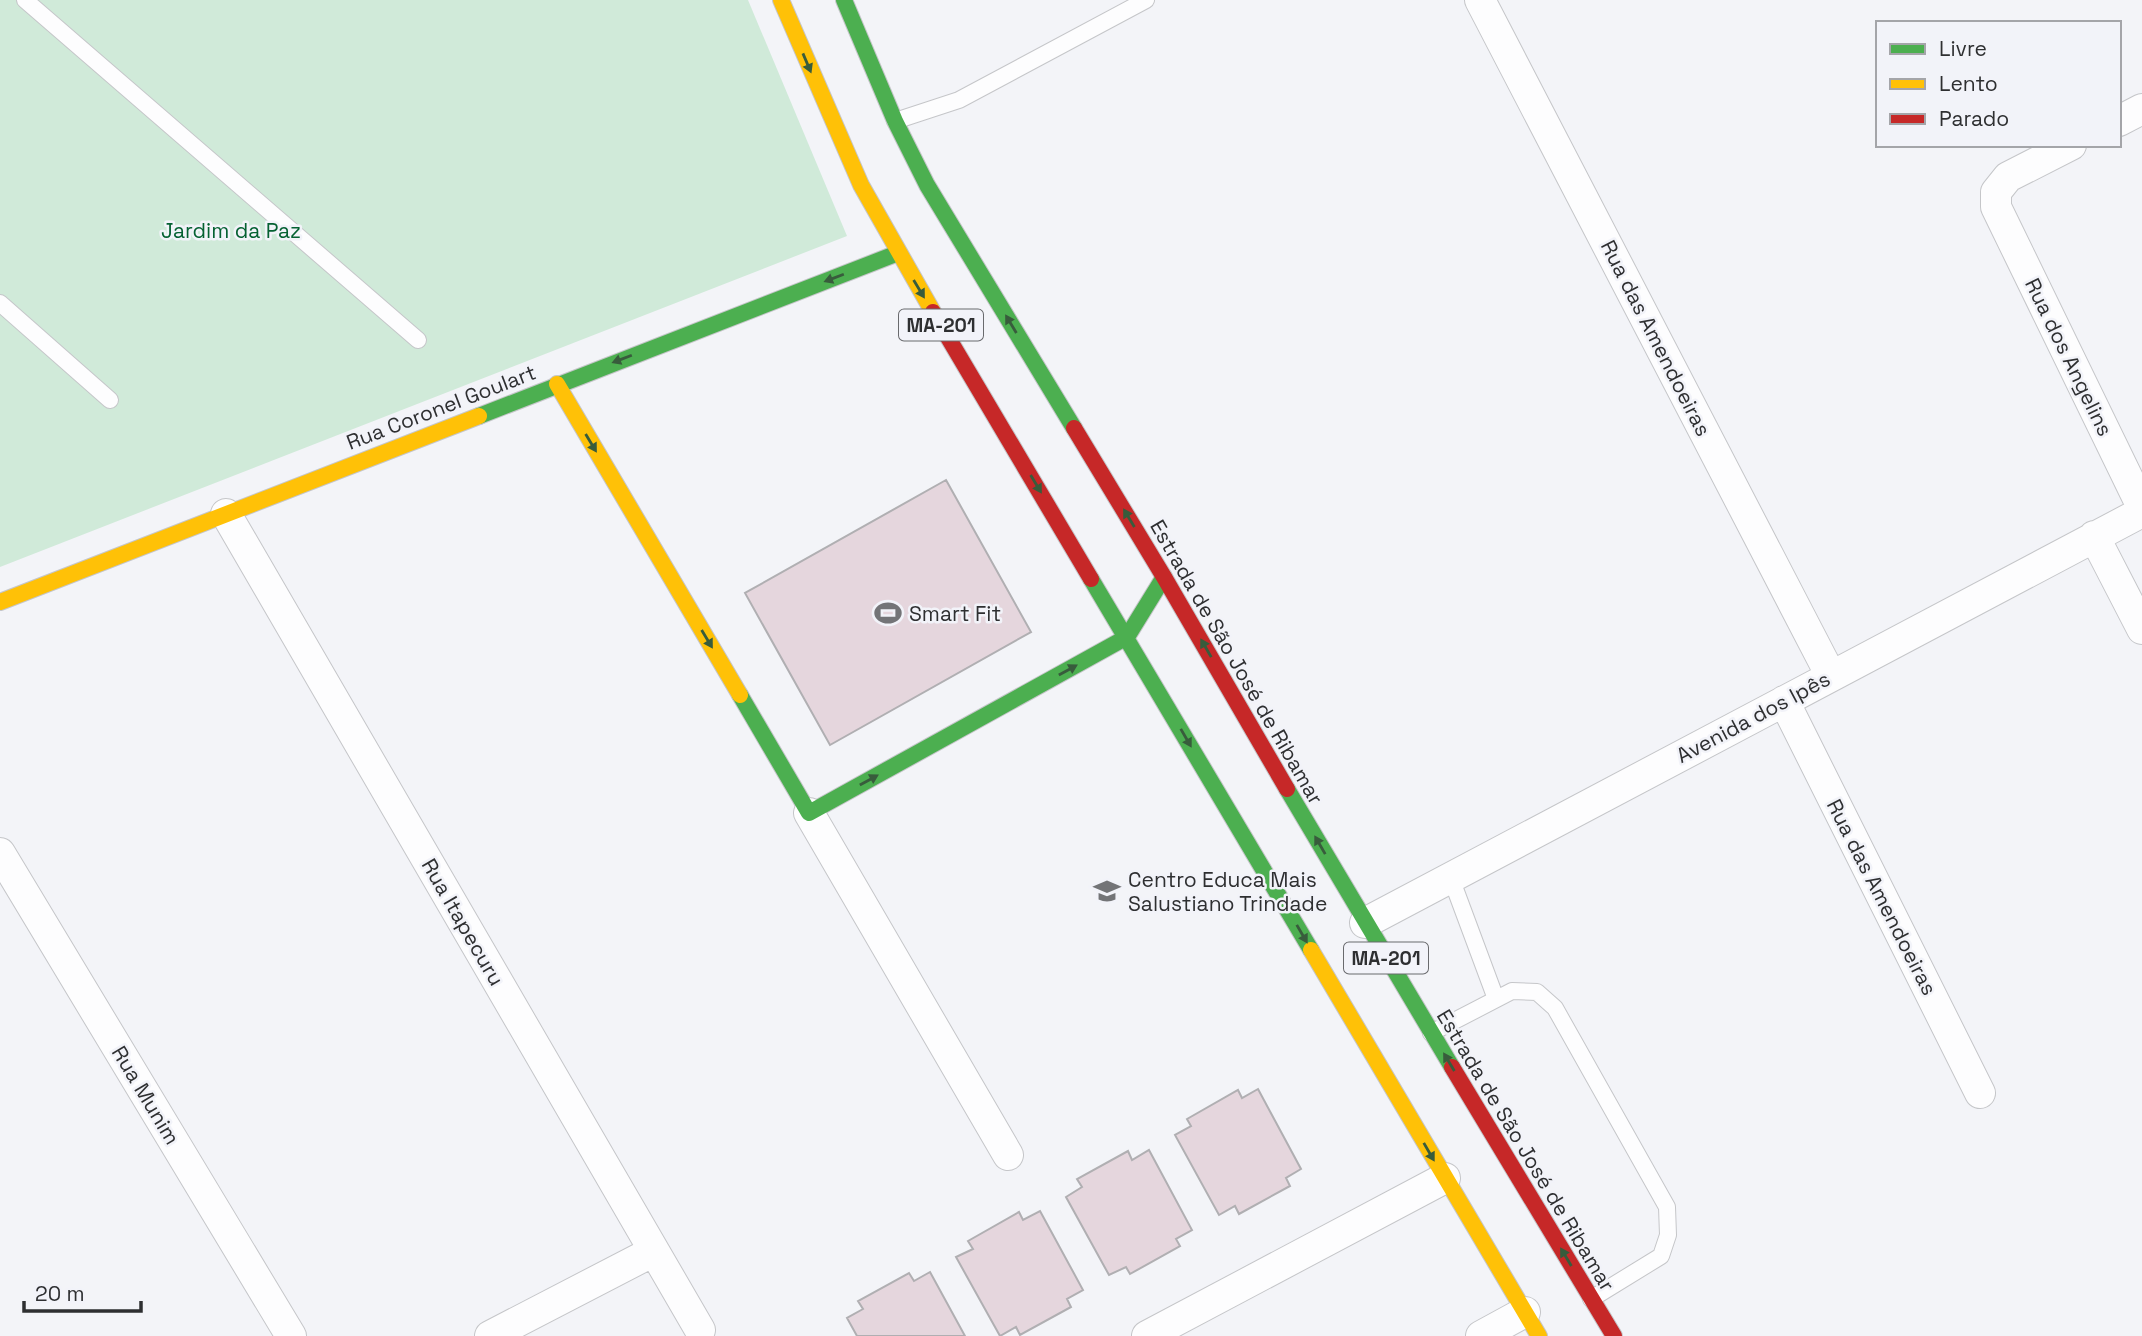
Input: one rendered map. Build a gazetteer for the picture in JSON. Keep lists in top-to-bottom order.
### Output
{
  "streets": {
    "main road": ["MA-201", "Rua Coronel Goulart", "Estrada de São José de Ribamar"],
    "street": [
      "Rua das Amendoeiras",
      "Rua dos Angelins",
      "Avenida dos Ipês",
      "Rua Itapecuru",
      "Rua Munim"
    ]
  },
  "crossings": [
    ["MA-201", "Rua Coronel Goulart"],
    ["Rua das Amendoeiras", "Avenida dos Ipês"],
    ["Rua dos Angelins", "Avenida dos Ipês"],
    ["Rua Coronel Goulart", "Rua Itapecuru"],
    ["Estrada de São José de Ribamar", "Avenida dos Ipês"]
  ],
  "one_way": ["Rua Coronel Goulart"],
  "parks": ["Jardim da Paz"],
  "places": {
    "sports": ["Smart Fit"],
    "school or university": ["Centro Educa Mais Salustiano Trindade"]
  },
  "legend": ["Livre", "Lento", "Parado"],
  "scale_bar": "20 m"
}
